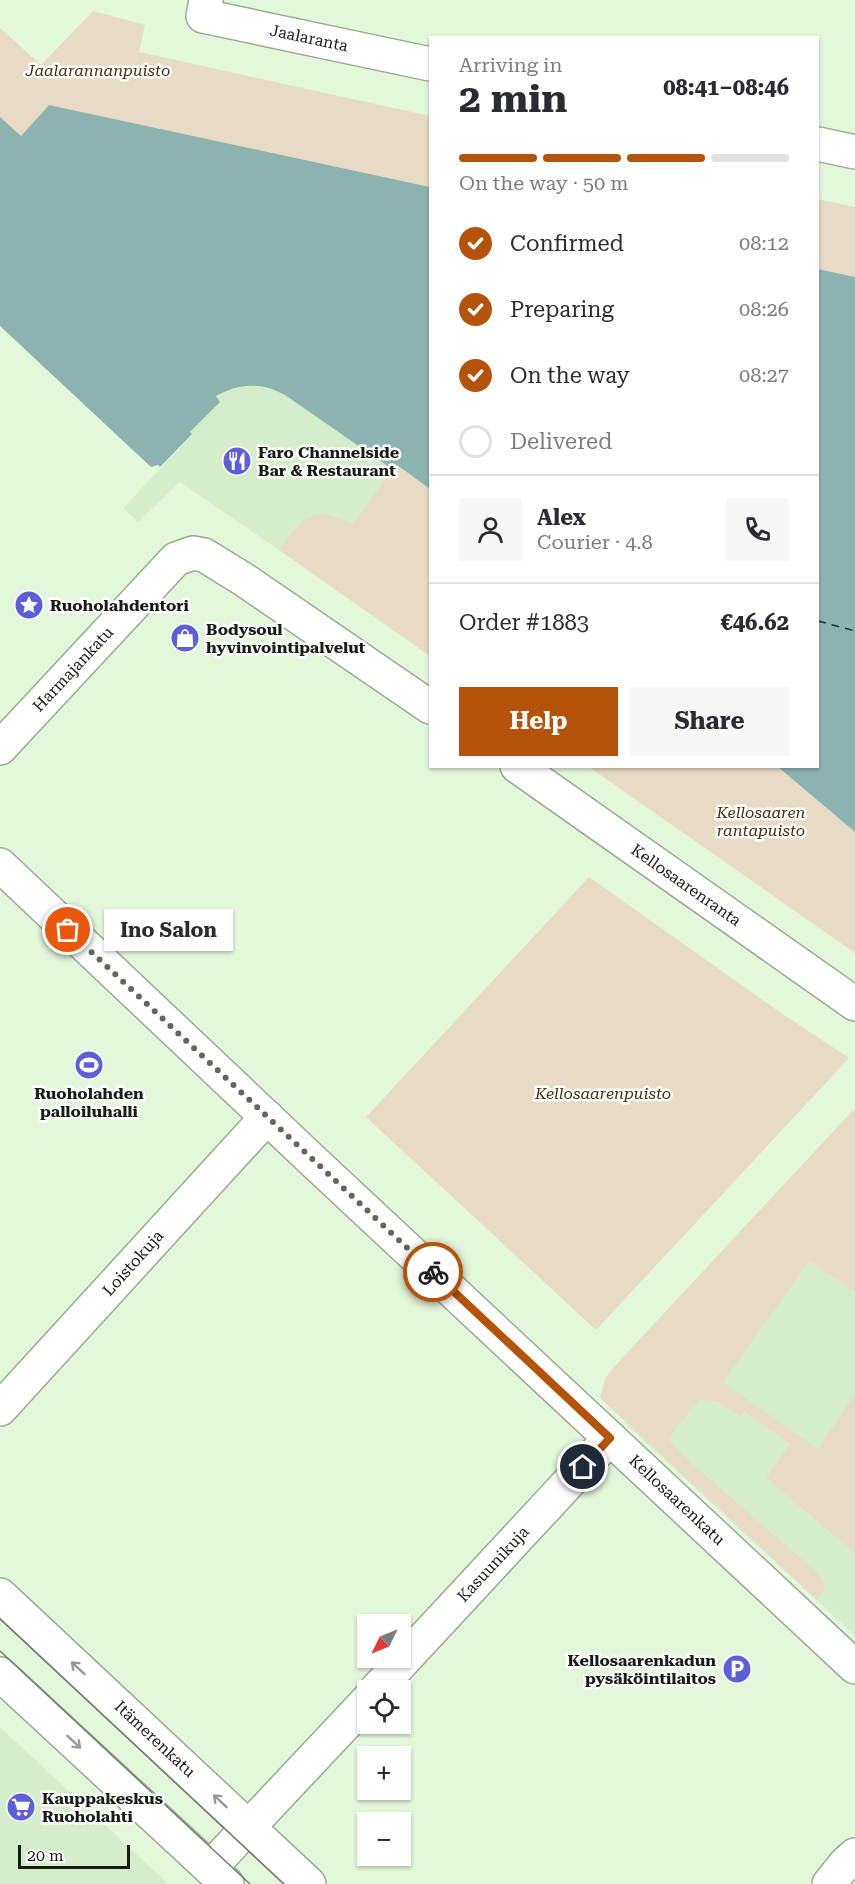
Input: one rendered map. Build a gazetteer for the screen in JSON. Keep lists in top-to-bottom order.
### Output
{
  "streets": {
    "street": [
      "Jaalaranta",
      "Harmajankatu",
      "Kellosaarenranta",
      "Loistokuja",
      "Kellosaarenkatu",
      "Kasuunikuja",
      "Itämerenkatu"
    ]
  },
  "crossings": [
    ["Loistokuja", "Kellosaarenkatu"],
    ["Kellosaarenkatu", "Kasuunikuja"]
  ],
  "parks": ["Jaalarannanpuisto", "Kellosaaren rantapuisto", "Kellosaarenpuisto"],
  "places": {
    "restaurant": ["Faro Channelside Bar & Restaurant"],
    "place": ["Ruoholahdentori"],
    "shop": ["Bodysoul hyvinvointipalvelut"],
    "other": ["Ino Salon"],
    "sports": ["Ruoholahden palloiluhalli"],
    "parking": ["Kellosaarenkadun pysäköintilaitos"],
    "supermarket": ["Kauppakeskus Ruoholahti"]
  },
  "scale_bar": "20 m",
  "north": "bottom left",
  "page": {
    "heading": ["2 min", "Arriving in", "08:41–08:46"],
    "panel": [
      "Alex",
      "Courier · 4.8",
      "Order #1883",
      "€46.62"
    ],
    "bar": "On the way · 50 m",
    "list": [
      ["Confirmed", "08:12"],
      ["Preparing", "08:26"],
      ["On the way", "08:27"],
      "Delivered"
    ],
    "buttons": ["Help", "Share"],
    "bubble": "Ino Salon",
    "map_buttons": ["+", "−"],
    "scale": "20 m"
  }
}
